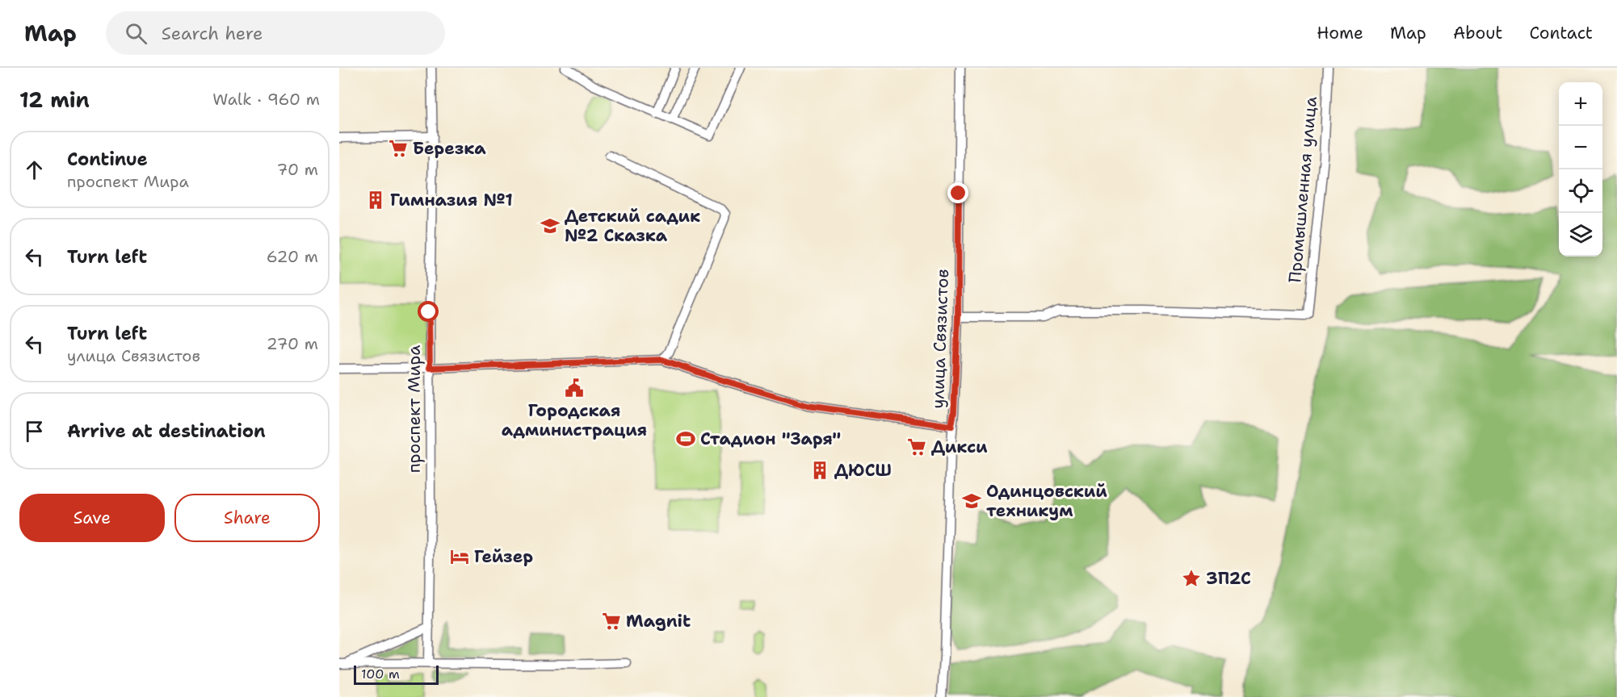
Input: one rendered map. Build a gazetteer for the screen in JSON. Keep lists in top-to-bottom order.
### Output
{
  "streets": {
    "street": ["Промышленная улица", "улица Связистов", "проспект Мира"]
  },
  "crossings": [
    ["Промышленная улица", "улица Связистов"]
  ],
  "places": {
    "supermarket": ["Березка", "Дикси", "Magnit"],
    "building": ["Гимназия №1", "ДЮСШ"],
    "school or university": ["Детский садик №2 Сказка", "Одинцовский техникум"],
    "public building": ["Городская администрация"],
    "sports": ["Стадион \"Заря\""],
    "hotel": ["Гейзер"],
    "place": ["3П2С"]
  },
  "scale_bar": "100 m",
  "page": {
    "header": "Map",
    "search": "Search here",
    "nav": [
      "Home",
      "Map",
      "About",
      "Contact"
    ],
    "heading": ["12 min", "Walk · 960 m"],
    "map_buttons": ["+", "−"],
    "list": [
      ["Continue", "проспект Мира", "70 m"],
      ["Turn left", "620 m"],
      ["Turn left", "улица Связистов", "270 m"],
      "Arrive at destination"
    ],
    "buttons": ["Save", "Share"],
    "scale": "100 m"
  }
}
